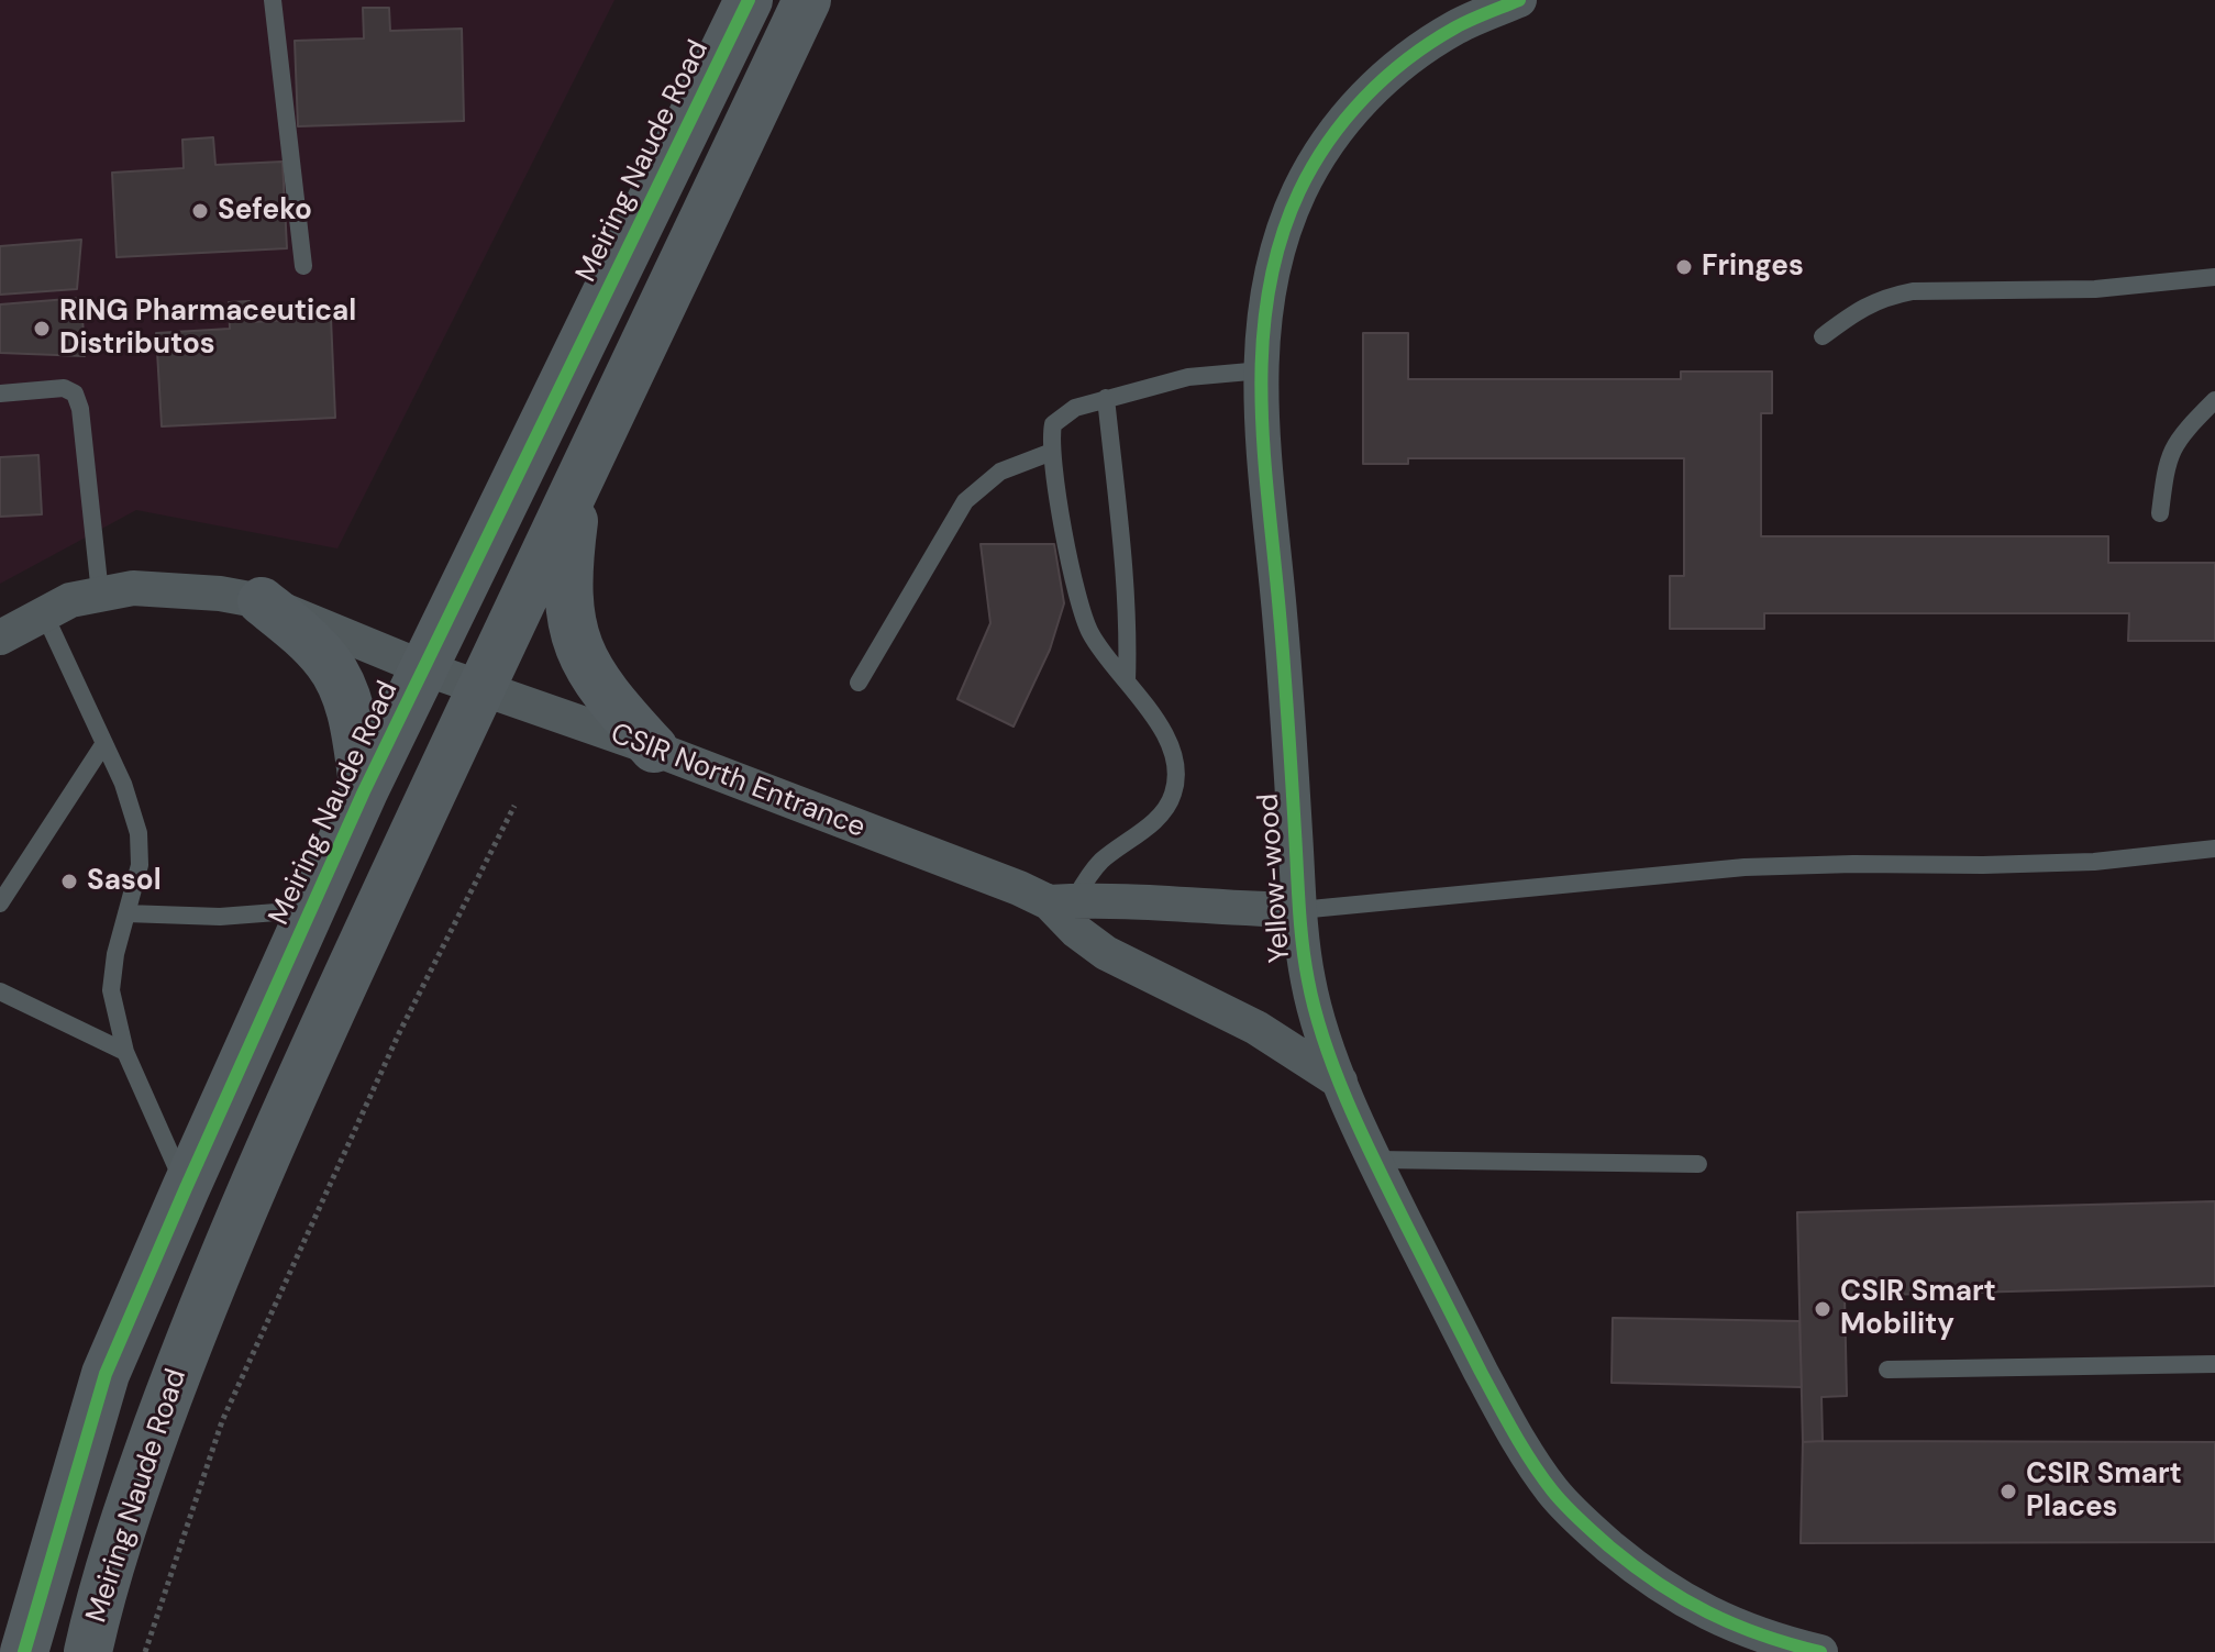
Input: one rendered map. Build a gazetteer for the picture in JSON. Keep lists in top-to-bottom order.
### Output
{
  "streets": {
    "street": ["Meiring Naude Road", "CSIR North Entrance", "Yellow-wood"]
  },
  "crossings": [
    ["Meiring Naude Road", "CSIR North Entrance"],
    ["CSIR North Entrance", "Yellow-wood"]
  ],
  "places": [
    "Sefeko",
    "Fringes",
    "RING Pharmaceutical Distributos",
    "Sasol",
    "CSIR Smart Mobility",
    "CSIR Smart Places"
  ]
}
